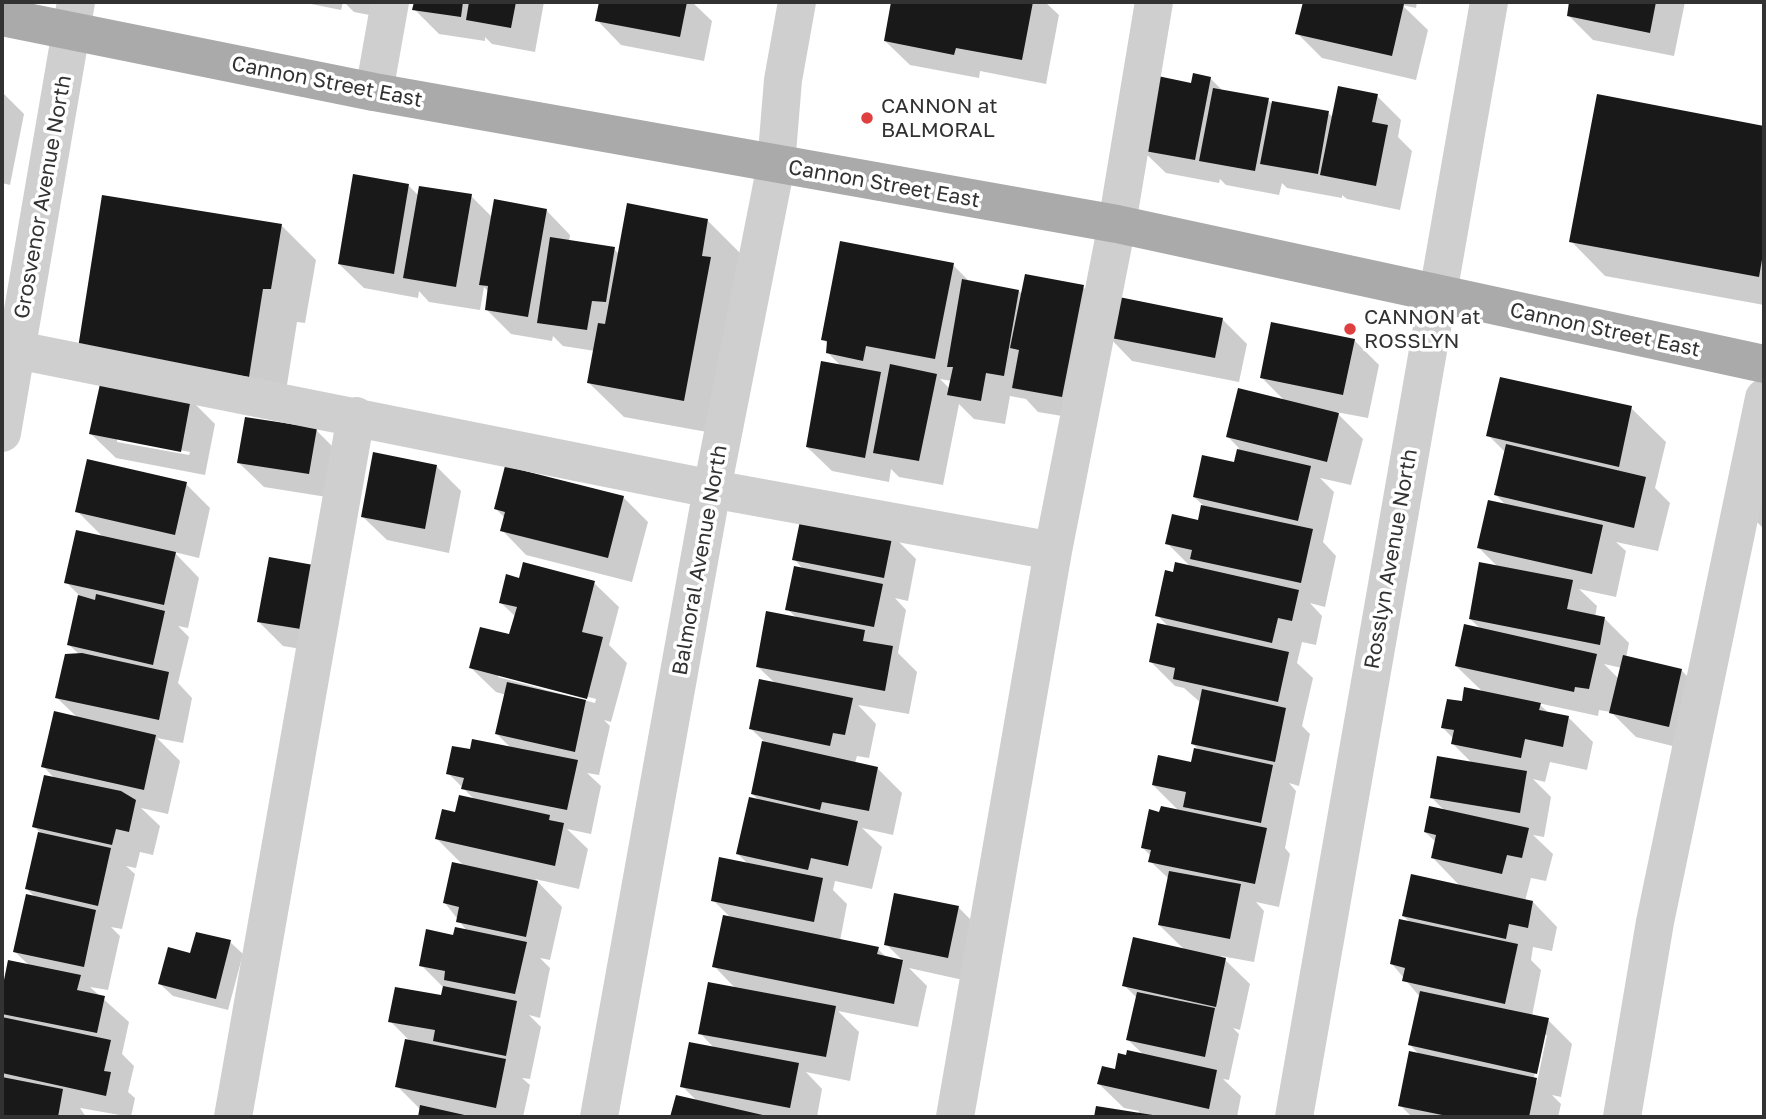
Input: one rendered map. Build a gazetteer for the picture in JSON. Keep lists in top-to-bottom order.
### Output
{
  "streets": {
    "main road": ["Cannon Street East"],
    "street": ["Grosvenor Avenue North", "Rosslyn Avenue North", "Balmoral Avenue North"]
  },
  "crossings": [
    ["Cannon Street East", "Grosvenor Avenue North"],
    ["Cannon Street East", "Rosslyn Avenue North"],
    ["Cannon Street East", "Balmoral Avenue North"]
  ],
  "places": ["CANNON at BALMORAL", "CANNON at ROSSLYN"]
}
